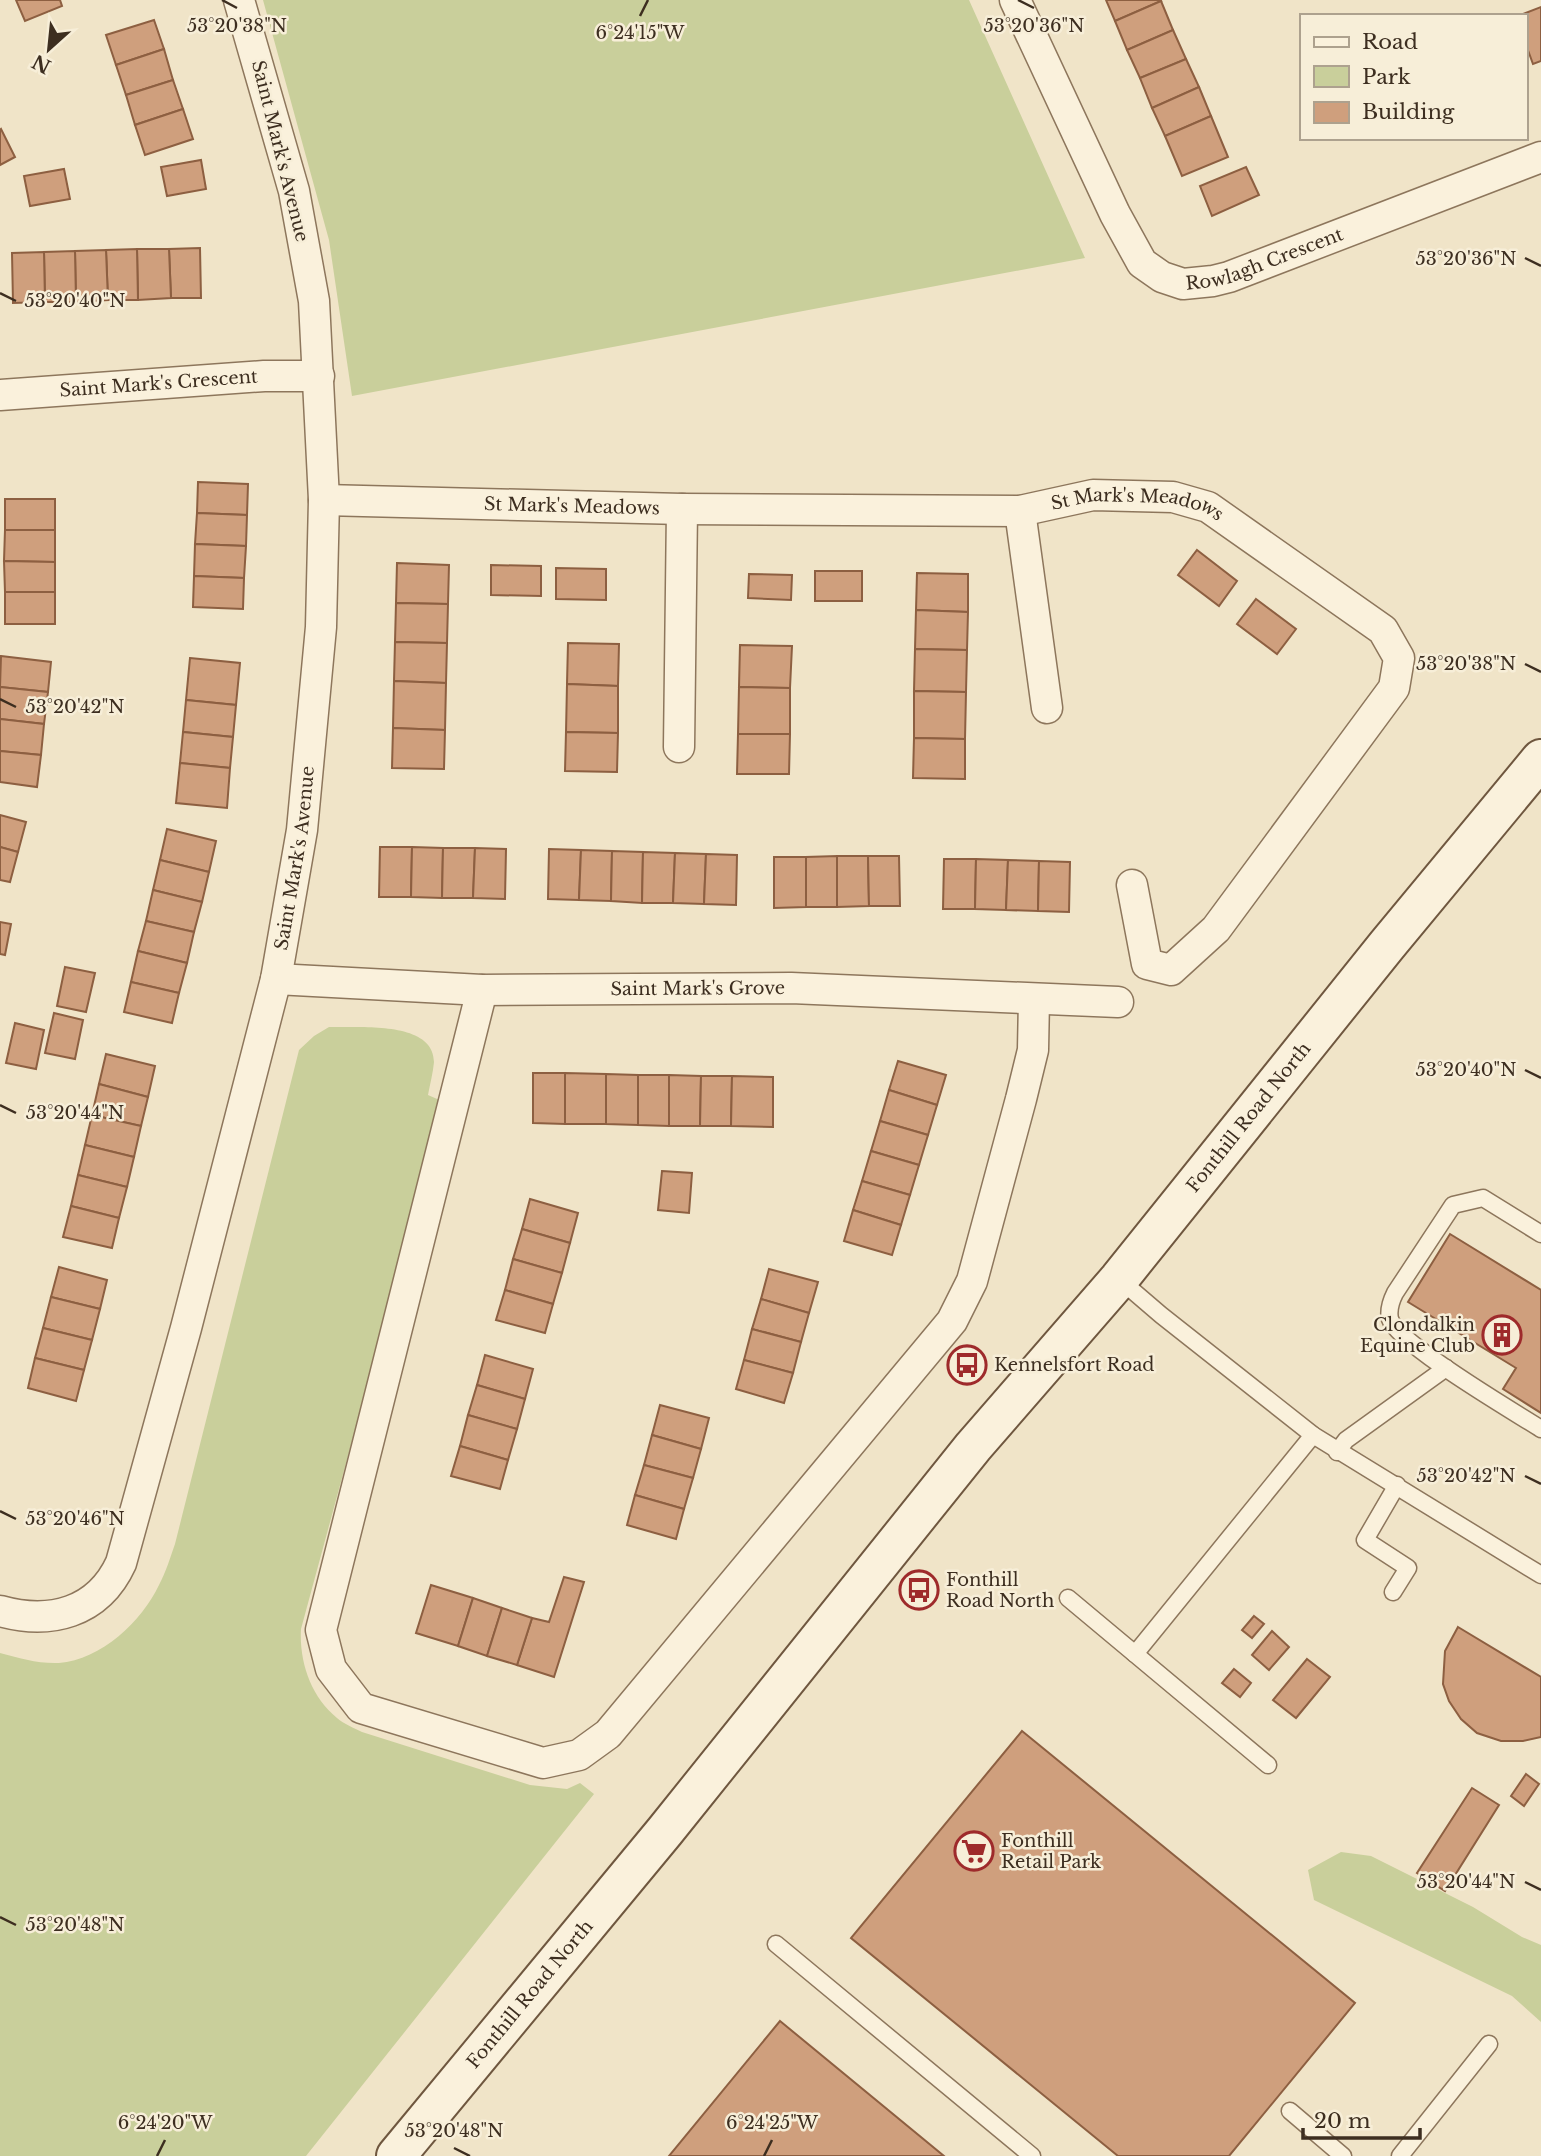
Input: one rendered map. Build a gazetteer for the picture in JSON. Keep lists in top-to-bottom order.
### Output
{
  "streets": {
    "main road": ["Fonthill Road North"],
    "street": [
      "Saint Mark's Avenue",
      "Rowlagh Crescent",
      "Saint Mark's Crescent",
      "St Mark's Meadows",
      "Saint Mark's Grove"
    ]
  },
  "crossings": [
    ["Saint Mark's Avenue", "Saint Mark's Crescent"],
    ["Saint Mark's Avenue", "St Mark's Meadows"],
    ["Saint Mark's Avenue", "Saint Mark's Grove"]
  ],
  "places": {
    "building": ["Clondalkin Equine Club"],
    "bus stop": ["Kennelsfort Road", "Fonthill Road North"],
    "supermarket": ["Fonthill Retail Park"]
  },
  "legend": ["Road", "Park", "Building"],
  "scale_bar": "20 m",
  "north": "bottom left",
  "coordinates": [
    "53°20'38\"N",
    "53°20'36\"N",
    "6°24'15\"W",
    "53°20'40\"N",
    "53°20'42\"N",
    "53°20'44\"N",
    "53°20'46\"N",
    "53°20'48\"N",
    "6°24'20\"W",
    "6°24'25\"W"
  ]
}
